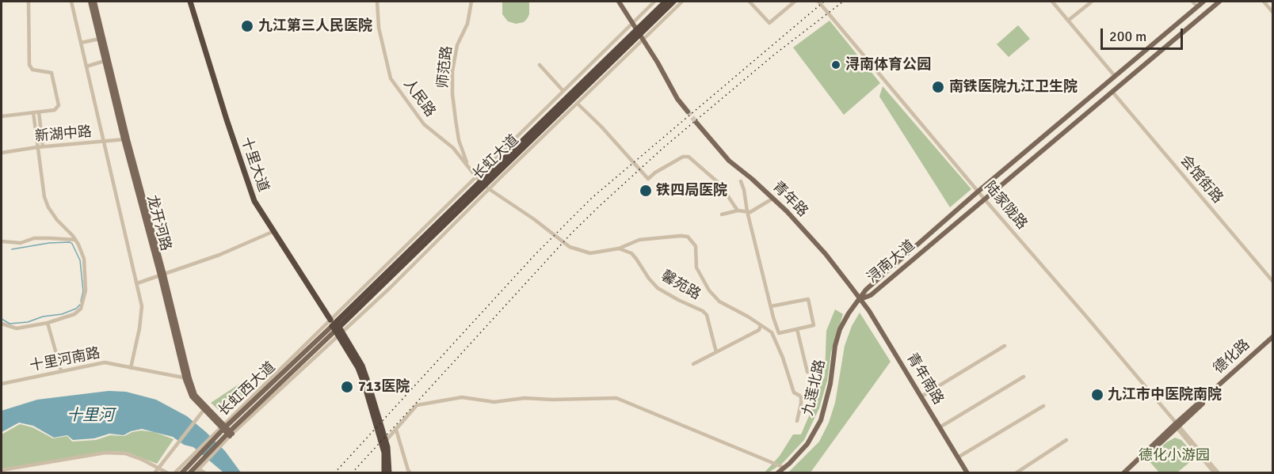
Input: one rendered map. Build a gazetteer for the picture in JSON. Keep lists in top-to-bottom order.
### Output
{
  "streets": {
    "highway": ["长虹大道", "十里大道"],
    "main road": [
      "青年路",
      "龙开河路",
      "浔南大道",
      "德化路",
      "青年南路",
      "九莲北路",
      "长虹西大道"
    ],
    "street": [
      "师范路",
      "人民路",
      "新湖中路",
      "会馆街路",
      "陆家陇路",
      "馨苑路",
      "十里河南路"
    ]
  },
  "crossings": [
    ["师范路", "人民路"],
    ["人民路", "长虹大道"],
    ["人民路", "馨苑路"],
    ["新湖中路", "龙开河路"],
    ["长虹大道", "十里大道"],
    ["长虹大道", "长虹西大道"],
    ["十里大道", "长虹西大道"],
    ["会馆街路", "浔南大道"],
    ["青年路", "浔南大道"],
    ["青年路", "青年南路"],
    ["青年路", "九莲北路"],
    ["陆家陇路", "浔南大道"],
    ["陆家陇路", "德化路"],
    ["龙开河路", "十里河南路"],
    ["龙开河路", "长虹西大道"],
    ["浔南大道", "青年南路"],
    ["浔南大道", "九莲北路"],
    ["青年南路", "九莲北路"]
  ],
  "water": ["十里河"],
  "parks": ["德化小游园"],
  "places": [
    "九江第三人民医院",
    "浔南体育公园",
    "南铁医院九江卫生院",
    "铁四局医院",
    "713医院",
    "九江市中医院南院"
  ],
  "scale_bar": "200 m"
}
